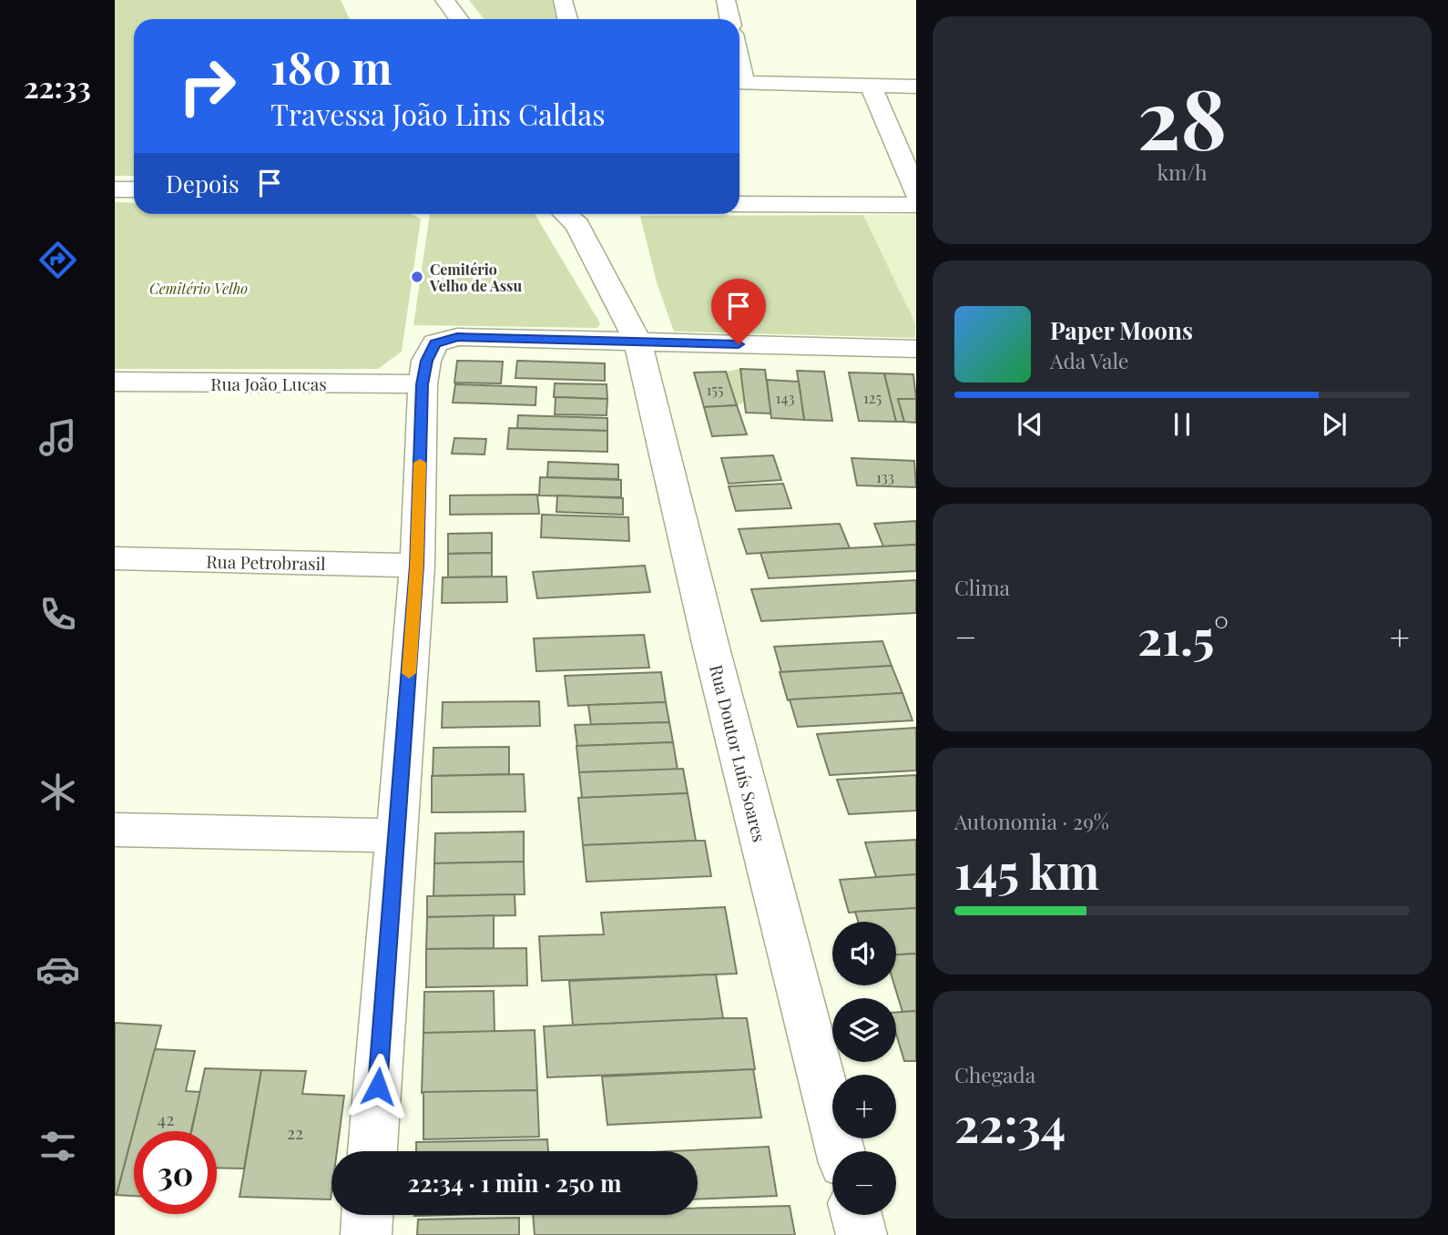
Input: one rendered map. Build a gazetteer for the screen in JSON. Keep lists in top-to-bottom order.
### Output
{
  "streets": {
    "street": ["Rua João Lucas", "Rua Petrobrasil", "Rua Doutor Luís Soares"]
  },
  "parks": ["Cemitério Velho"],
  "places": ["Cemitério Velho de Assu"],
  "house_numbers": [
    "155",
    "143",
    "125",
    "133",
    "42",
    "22"
  ],
  "page": {
    "tabs": "22:33",
    "tile": [
      ["28", "km/h"],
      "Clima",
      ["Autonomia · 29%", "145 km"],
      ["Chegada", "22:34"]
    ],
    "turn": ["180 m", "Travessa João Lins Caldas"],
    "then": "Depois",
    "song": ["Paper Moons", "Ada Vale"],
    "heat": ["−", "21.5°", "+"],
    "map_buttons": ["+", "−"],
    "limit": "30",
    "trip": "22:34 · 1 min · 250 m"
  }
}
